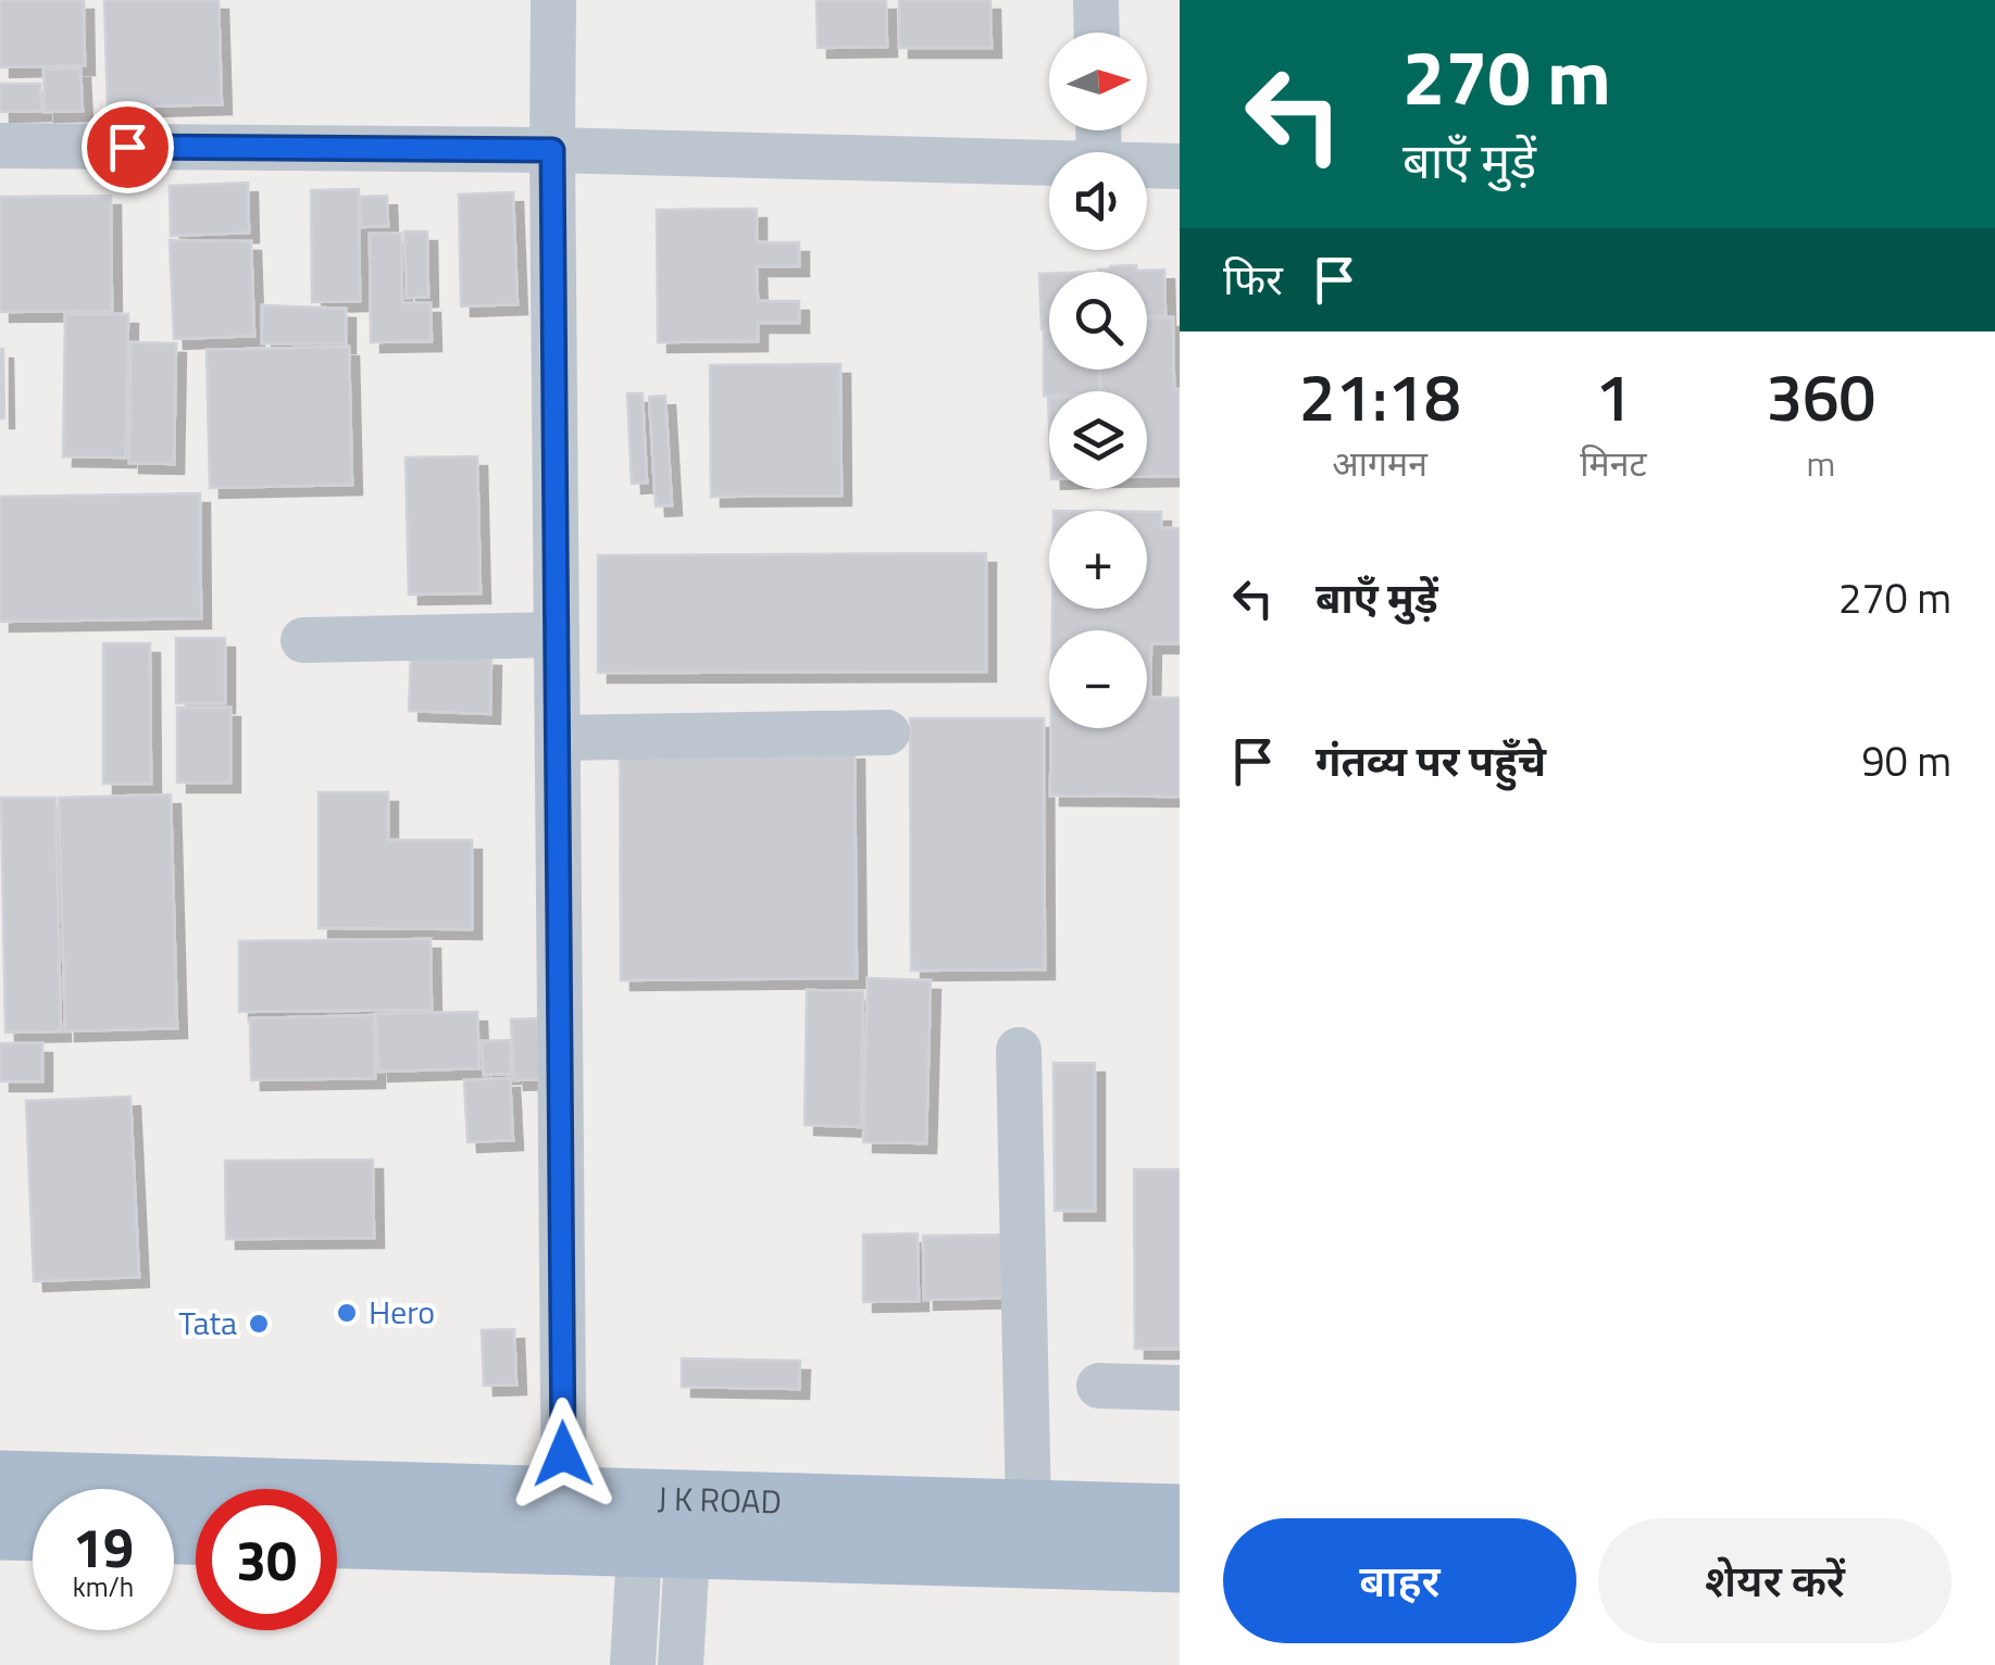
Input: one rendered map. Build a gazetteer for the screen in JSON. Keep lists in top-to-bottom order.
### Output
{
  "streets": {
    "main road": ["J K ROAD"]
  },
  "places": ["Hero", "Tata"],
  "north": "right",
  "page": {
    "turn": ["270 m", "बाएँ मुड़ें"],
    "map_buttons": ["+", "−"],
    "then": "फिर",
    "eta": [
      "21:18",
      "आगमन",
      "1",
      "मिनट",
      "360",
      "m"
    ],
    "list": [
      {
        "name": "बाएँ मुड़ें",
        "value": "270 m"
      },
      {
        "name": "गंतव्य पर पहुँचे",
        "value": "90 m"
      }
    ],
    "speed": "19 km/h",
    "limit": "30",
    "buttons": ["बाहर", "शेयर करें"]
  }
}
